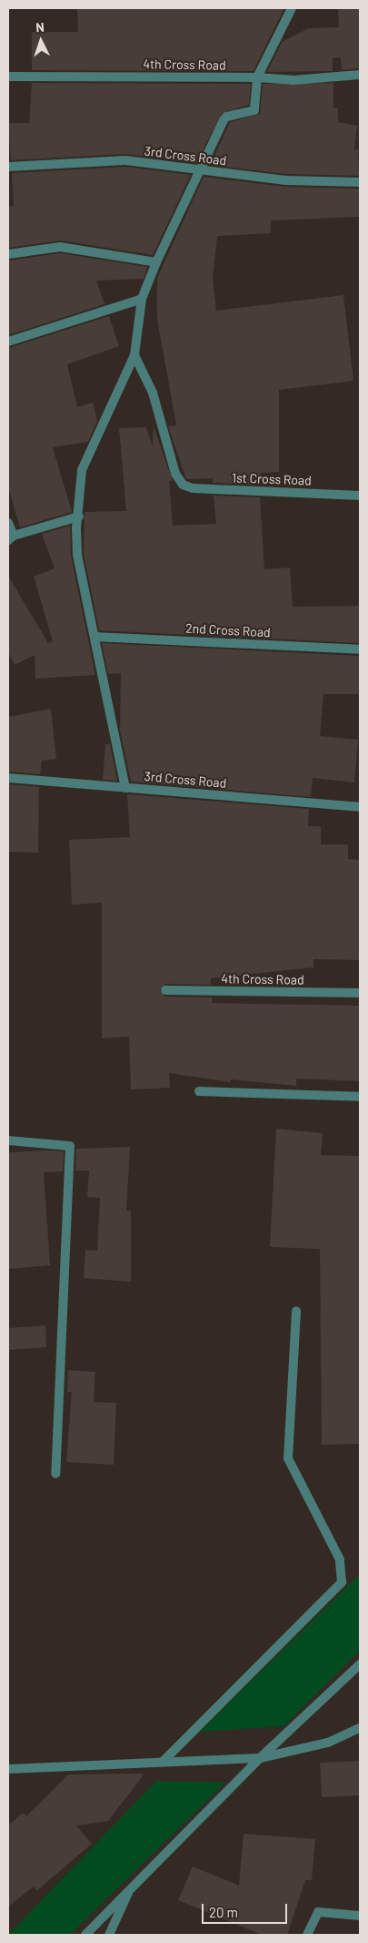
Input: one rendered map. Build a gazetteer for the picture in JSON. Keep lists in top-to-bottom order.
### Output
{
  "streets": {
    "street": [
      "4th Cross Road",
      "3rd Cross Road",
      "1st Cross Road",
      "2nd Cross Road"
    ]
  },
  "scale_bar": "20 m",
  "north": "top"
}
